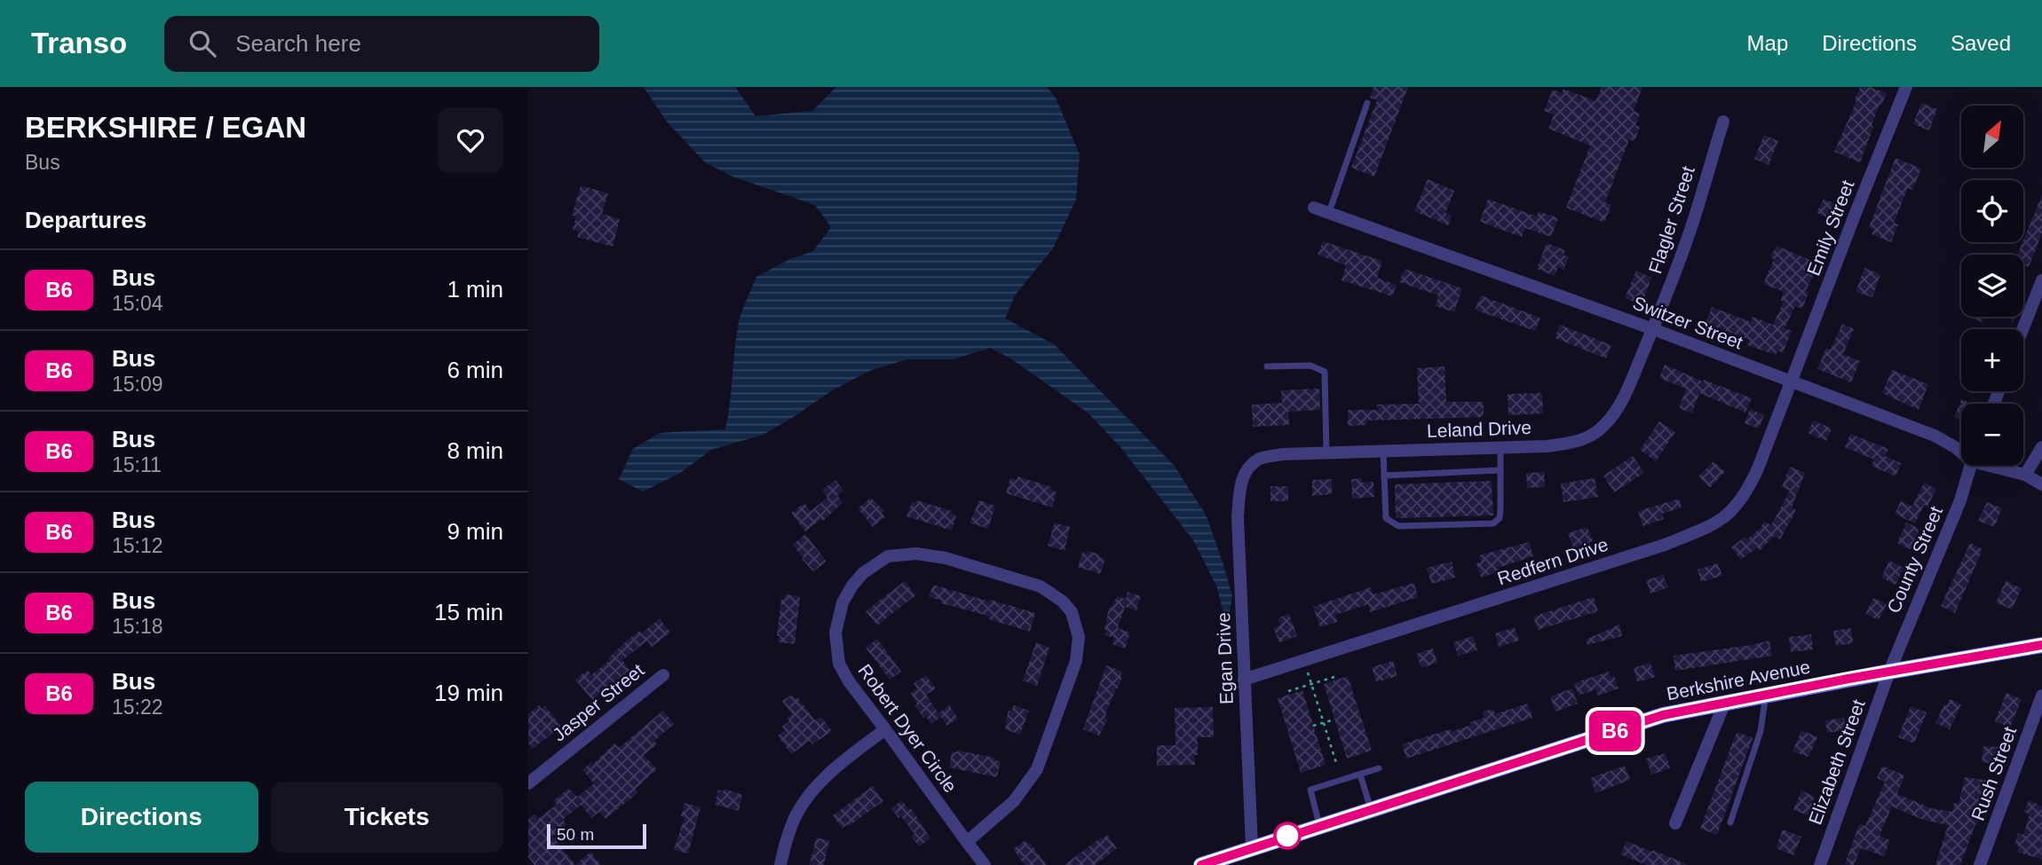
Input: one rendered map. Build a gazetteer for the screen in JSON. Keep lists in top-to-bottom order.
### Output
{
  "streets": {
    "main road": ["Berkshire Avenue"],
    "street": [
      "Flagler Street",
      "Emily Street",
      "Switzer Street",
      "Leland Drive",
      "County Street",
      "Redfern Drive",
      "Egan Drive",
      "Jasper Street",
      "Robert Dyer Circle",
      "Elizabeth Street",
      "Rush Street"
    ]
  },
  "crossings": [
    ["Flagler Street", "Switzer Street"],
    ["Flagler Street", "Leland Drive"],
    ["Emily Street", "Switzer Street"],
    ["Emily Street", "Redfern Drive"],
    ["Switzer Street", "Leland Drive"],
    ["Switzer Street", "Redfern Drive"],
    ["Leland Drive", "Egan Drive"],
    ["County Street", "Berkshire Avenue"],
    ["County Street", "Elizabeth Street"],
    ["Redfern Drive", "Egan Drive"],
    ["Egan Drive", "Berkshire Avenue"],
    ["Berkshire Avenue", "Elizabeth Street"]
  ],
  "lines": ["bus line B6"],
  "scale_bar": "50 m",
  "north": "top right",
  "page": {
    "header": "Transo",
    "search": "Search here",
    "nav": ["Map", "Directions", "Saved"],
    "heading": [
      ["BERKSHIRE / EGAN", "Bus"],
      "Departures"
    ],
    "on_map": "B6",
    "map_buttons": ["+", "−"],
    "list": [
      {
        "mark": "B6",
        "name": "Bus",
        "note": "15:04",
        "value": "1 min"
      },
      {
        "mark": "B6",
        "name": "Bus",
        "note": "15:09",
        "value": "6 min"
      },
      {
        "mark": "B6",
        "name": "Bus",
        "note": "15:11",
        "value": "8 min"
      },
      {
        "mark": "B6",
        "name": "Bus",
        "note": "15:12",
        "value": "9 min"
      },
      {
        "mark": "B6",
        "name": "Bus",
        "note": "15:18",
        "value": "15 min"
      },
      {
        "mark": "B6",
        "name": "Bus",
        "note": "15:22",
        "value": "19 min"
      }
    ],
    "buttons": ["Directions", "Tickets"],
    "scale": "50 m"
  }
}
